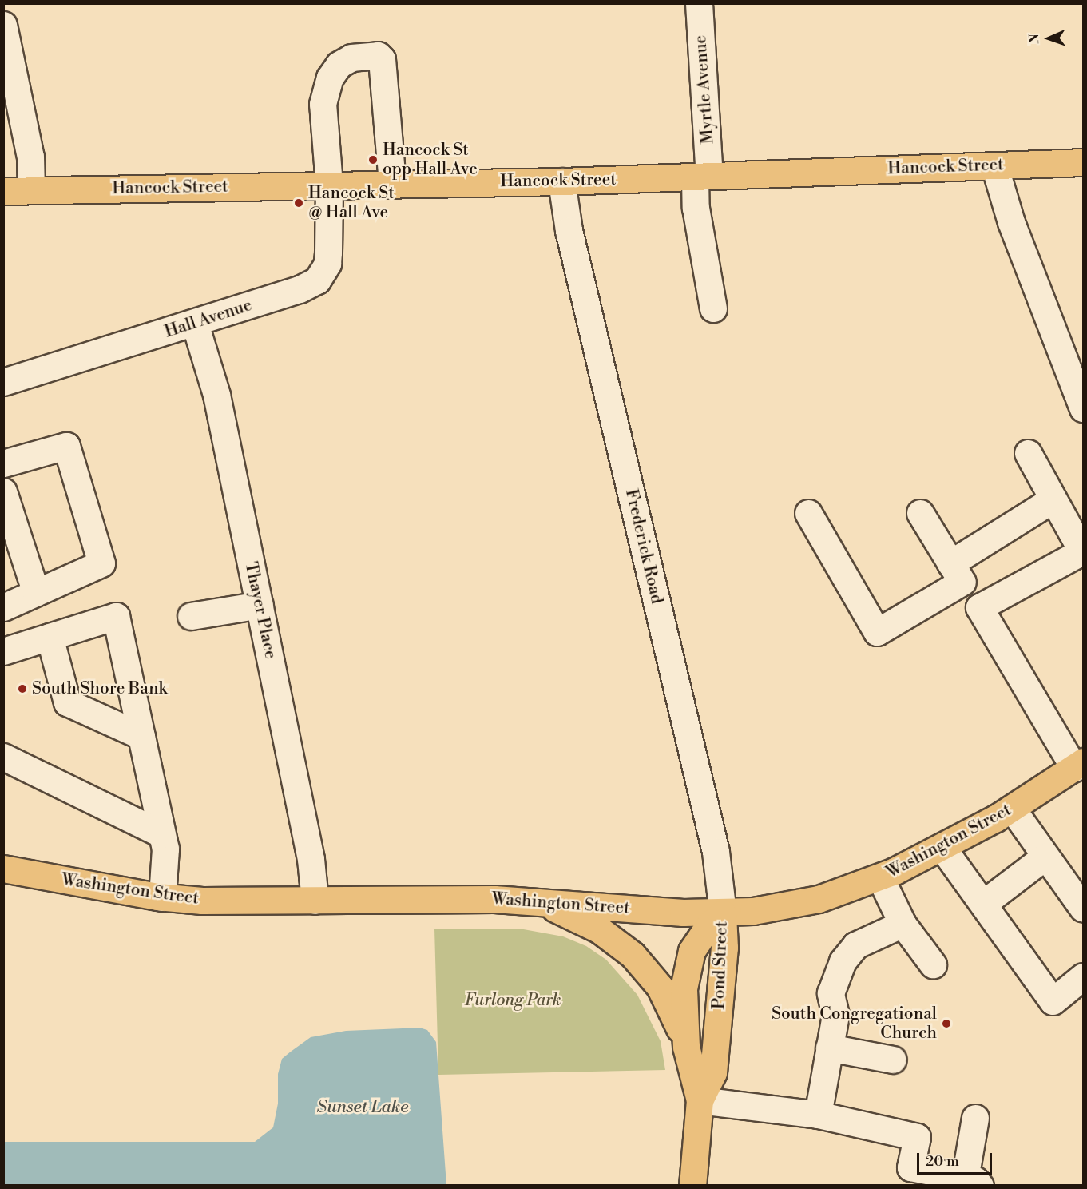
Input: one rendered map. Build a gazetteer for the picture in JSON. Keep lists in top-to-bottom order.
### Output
{
  "streets": {
    "main road": ["Hancock Street", "Washington Street", "Pond Street"],
    "street": [
      "Myrtle Avenue",
      "Hall Avenue",
      "Frederick Road",
      "Thayer Place"
    ]
  },
  "crossings": [
    ["Myrtle Avenue", "Hancock Street"],
    ["Hancock Street", "Hall Avenue"],
    ["Hancock Street", "Frederick Road"],
    ["Hall Avenue", "Thayer Place"],
    ["Frederick Road", "Washington Street"],
    ["Frederick Road", "Pond Street"],
    ["Thayer Place", "Washington Street"],
    ["Washington Street", "Pond Street"]
  ],
  "water": ["Sunset Lake"],
  "parks": ["Furlong Park"],
  "places": [
    "Hancock St opp Hall Ave",
    "Hancock St @ Hall Ave",
    "South Shore Bank",
    "South Congregational Church"
  ],
  "scale_bar": "20 m",
  "north": "left"
}
